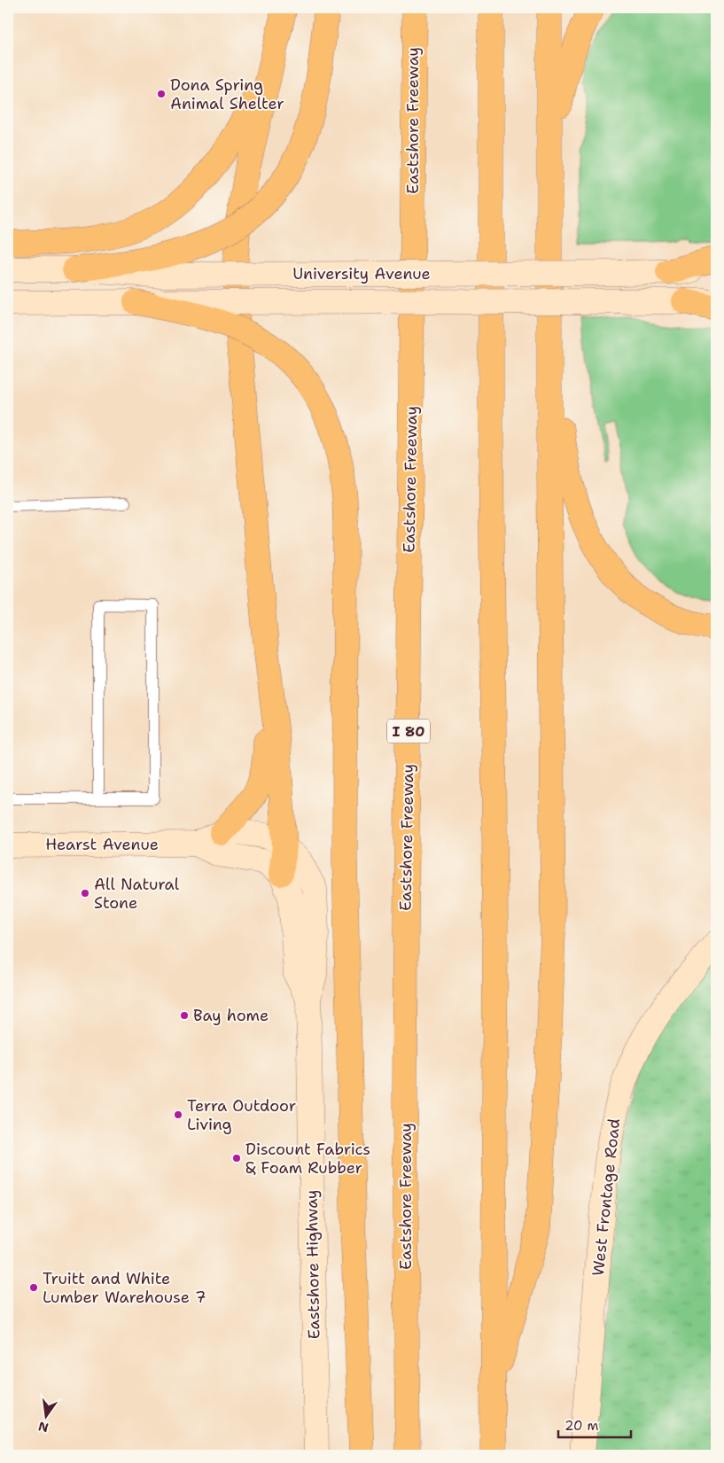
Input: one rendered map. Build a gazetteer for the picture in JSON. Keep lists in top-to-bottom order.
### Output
{
  "streets": {
    "highway": ["Eastshore Freeway", "I 80"],
    "street": [
      "University Avenue",
      "Hearst Avenue",
      "West Frontage Road",
      "Eastshore Highway"
    ]
  },
  "crossings": [
    ["Hearst Avenue", "Eastshore Highway"]
  ],
  "places": [
    "Dona Spring Animal Shelter",
    "All Natural Stone",
    "Bay home",
    "Terra Outdoor Living",
    "Discount Fabrics & Foam Rubber",
    "Truitt and White Lumber Warehouse 7"
  ],
  "scale_bar": "20 m",
  "north": "bottom"
}
